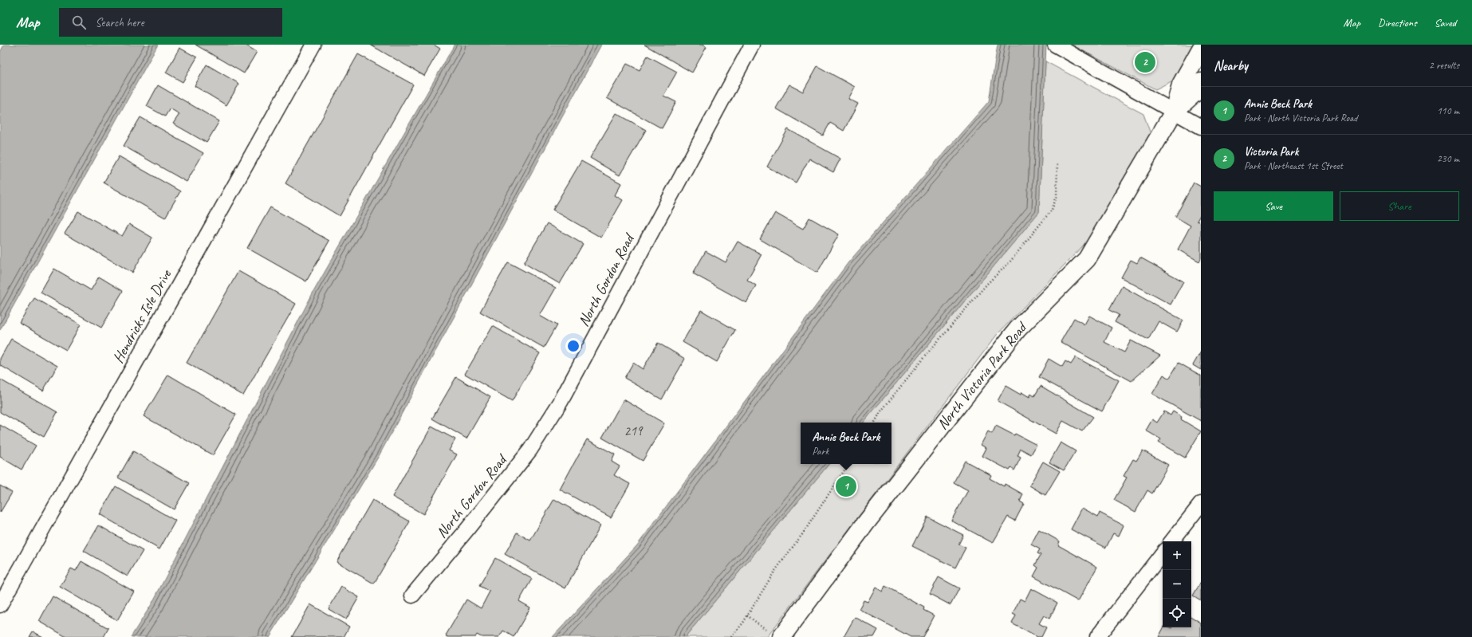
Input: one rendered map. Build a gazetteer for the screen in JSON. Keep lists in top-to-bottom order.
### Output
{
  "streets": {
    "street": ["North Gordon Road", "Hendricks Isle Drive", "North Victoria Park Road"]
  },
  "house_numbers": ["219"],
  "page": {
    "header": "Map",
    "search": "Search here",
    "nav": ["Map", "Directions", "Saved"],
    "heading": ["Nearby", "2 results"],
    "pins": ["2", "1"],
    "list": [
      {
        "mark": "1",
        "name": "Annie Beck Park",
        "note": "Park · North Victoria Park Road",
        "value": "110 m"
      },
      {
        "mark": "2",
        "name": "Victoria Park",
        "note": "Park · Northeast 1st Street",
        "value": "230 m"
      }
    ],
    "buttons": ["Save", "Share"],
    "popup": ["Annie Beck Park", "Park"],
    "map_buttons": ["+", "−"]
  }
}
